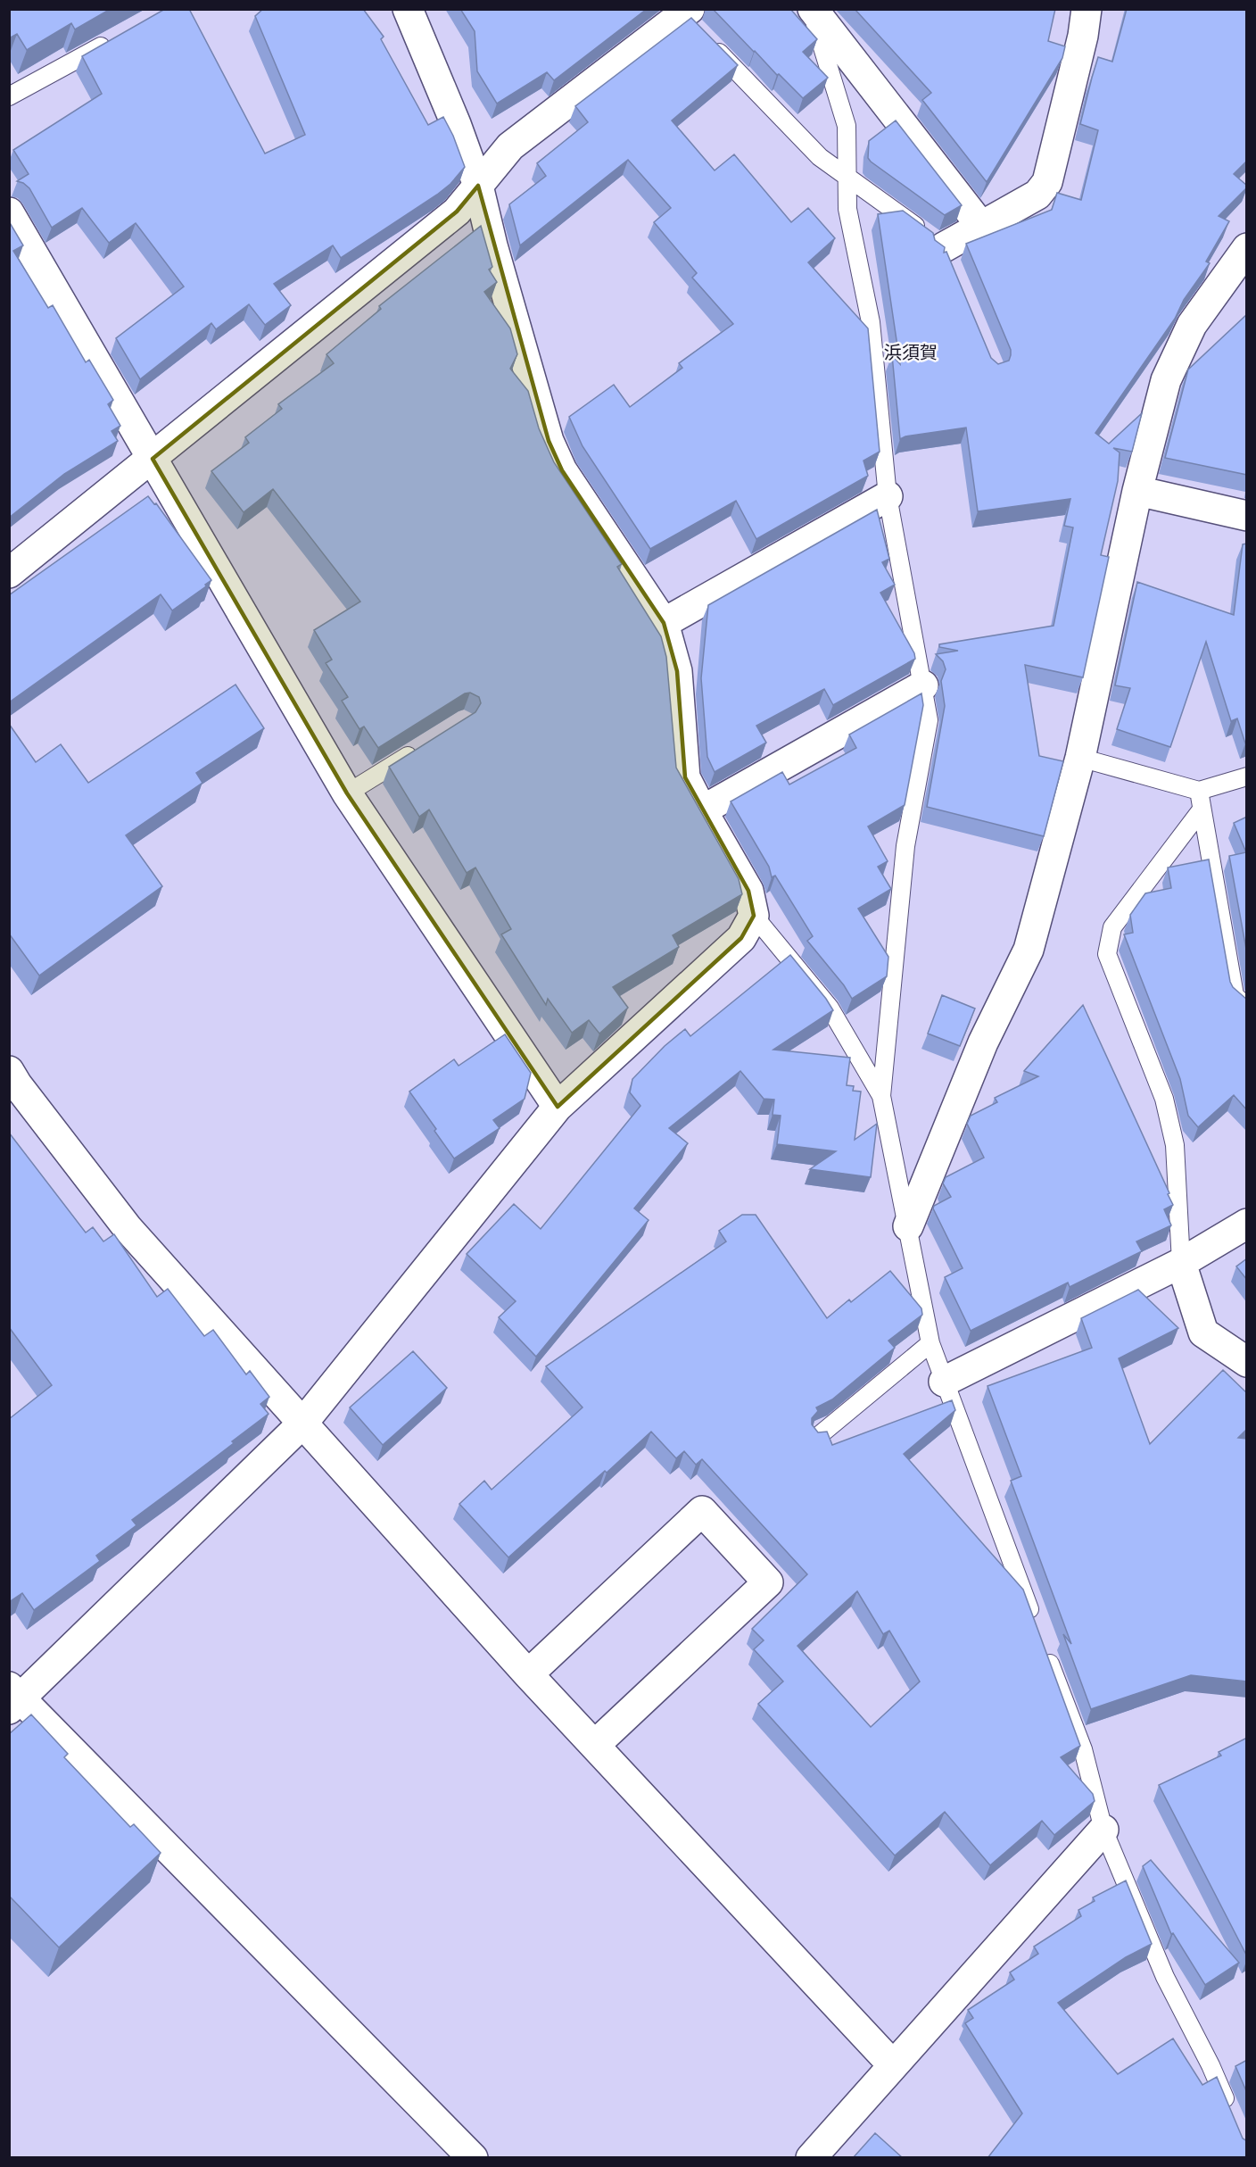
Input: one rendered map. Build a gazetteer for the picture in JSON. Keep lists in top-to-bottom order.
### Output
{
  "districts": ["浜須賀"]
}
